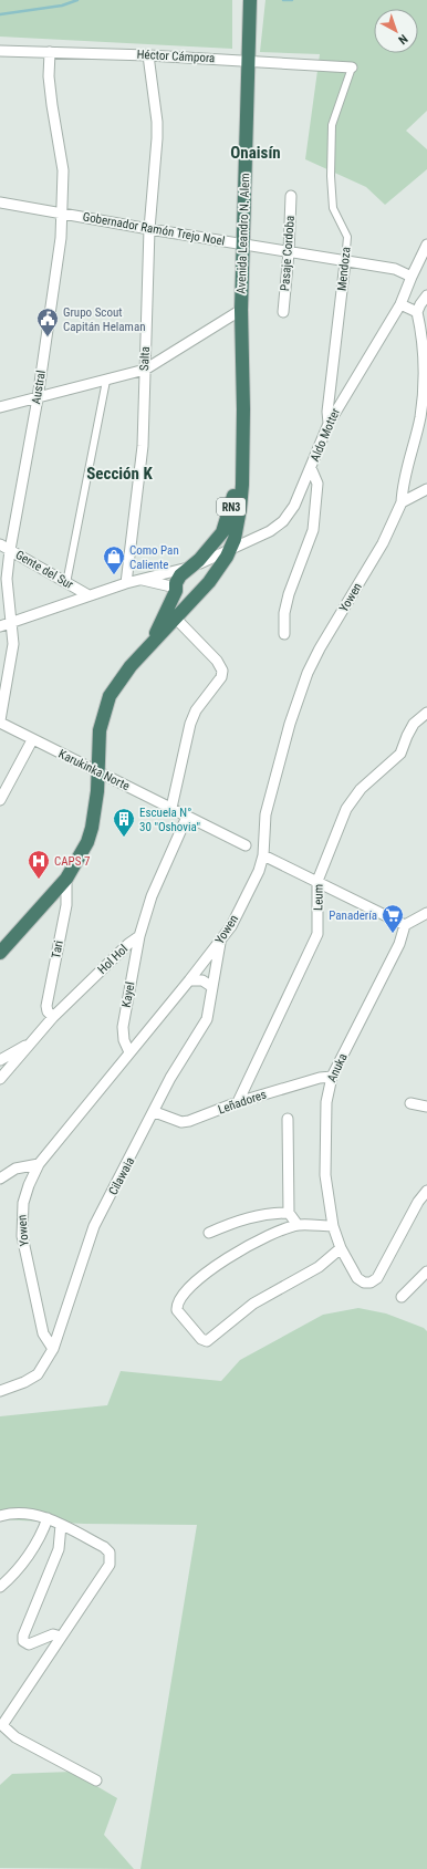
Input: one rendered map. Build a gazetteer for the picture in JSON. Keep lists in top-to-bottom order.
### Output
{
  "streets": {
    "highway": ["Avenida Leandro N. Alem", "RN3"],
    "street": [
      "Héctor Cámpora",
      "Gobernador Ramón Trejo Noel",
      "Pasaje Cordoba",
      "Mendoza",
      "Salta",
      "Austral",
      "Aldo Motter",
      "Gente del Sur",
      "Yowen",
      "Karukinka Norte",
      "Leum",
      "Tari",
      "Hol Hol",
      "Kayel",
      "Anuka",
      "Leñadores",
      "Cilawaia"
    ]
  },
  "crossings": [
    ["Héctor Cámpora", "Avenida Leandro N. Alem"],
    ["Héctor Cámpora", "Mendoza"],
    ["Héctor Cámpora", "Salta"],
    ["Héctor Cámpora", "Austral"],
    ["Gobernador Ramón Trejo Noel", "Avenida Leandro N. Alem"],
    ["Gobernador Ramón Trejo Noel", "Pasaje Cordoba"],
    ["Gobernador Ramón Trejo Noel", "Mendoza"],
    ["Gobernador Ramón Trejo Noel", "Salta"],
    ["Gobernador Ramón Trejo Noel", "Austral"],
    ["Gobernador Ramón Trejo Noel", "Aldo Motter"],
    ["Avenida Leandro N. Alem", "Aldo Motter"],
    ["Avenida Leandro N. Alem", "Karukinka Norte"],
    ["Avenida Leandro N. Alem", "Tari"],
    ["Mendoza", "Aldo Motter"],
    ["Salta", "Aldo Motter"],
    ["Austral", "Aldo Motter"],
    ["Austral", "Gente del Sur"],
    ["Austral", "Karukinka Norte"],
    ["Aldo Motter", "Gente del Sur"],
    ["Yowen", "Kayel"],
    ["Yowen", "Cilawaia"],
    ["Karukinka Norte", "Hol Hol"],
    ["Leum", "Leñadores"],
    ["Tari", "Hol Hol"],
    ["Hol Hol", "Kayel"],
    ["Anuka", "Leñadores"],
    ["Leñadores", "Cilawaia"]
  ],
  "districts": ["Onaisín", "Sección K"],
  "places": {
    "public building": ["Grupo Scout Capitán Helaman"],
    "shop": ["Como Pan Caliente"],
    "building": ["Escuela N° 30 \"Oshovia\""],
    "hospital": ["CAPS 7"],
    "supermarket": ["Panadería"]
  },
  "north": "bottom right"
}
